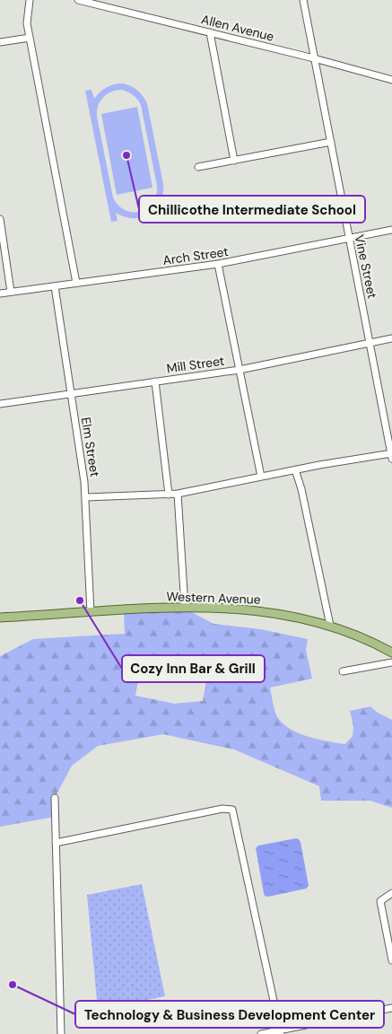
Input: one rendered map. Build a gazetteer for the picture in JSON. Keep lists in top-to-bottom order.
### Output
{
  "streets": {
    "main road": ["Western Avenue"],
    "street": [
      "Allen Avenue",
      "Arch Street",
      "Vine Street",
      "Mill Street",
      "Elm Street"
    ]
  },
  "crossings": [
    ["Allen Avenue", "Vine Street"],
    ["Arch Street", "Vine Street"],
    ["Arch Street", "Elm Street"],
    ["Vine Street", "Mill Street"],
    ["Mill Street", "Elm Street"],
    ["Elm Street", "Western Avenue"]
  ],
  "places": ["Chillicothe Intermediate School", "Cozy Inn Bar & Grill", "Technology & Business Development Center"]
}
